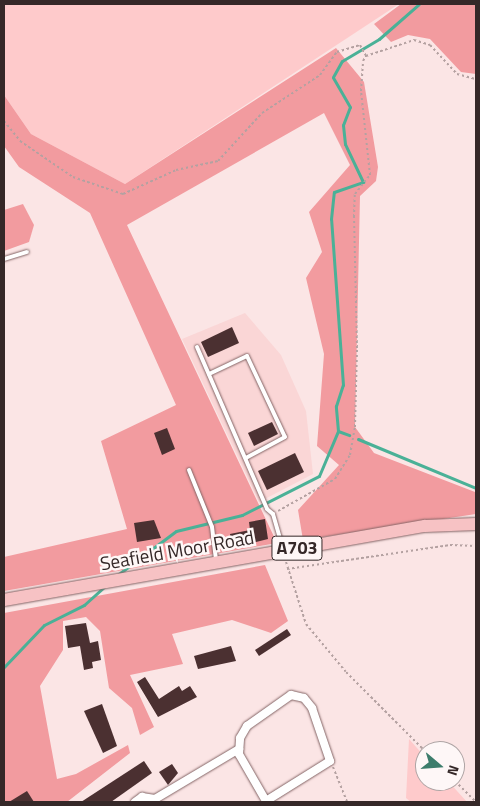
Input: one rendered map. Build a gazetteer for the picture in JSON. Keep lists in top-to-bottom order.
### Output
{
  "streets": {
    "main road": ["A703", "Seafield Moor Road"]
  },
  "north": "right"
}
